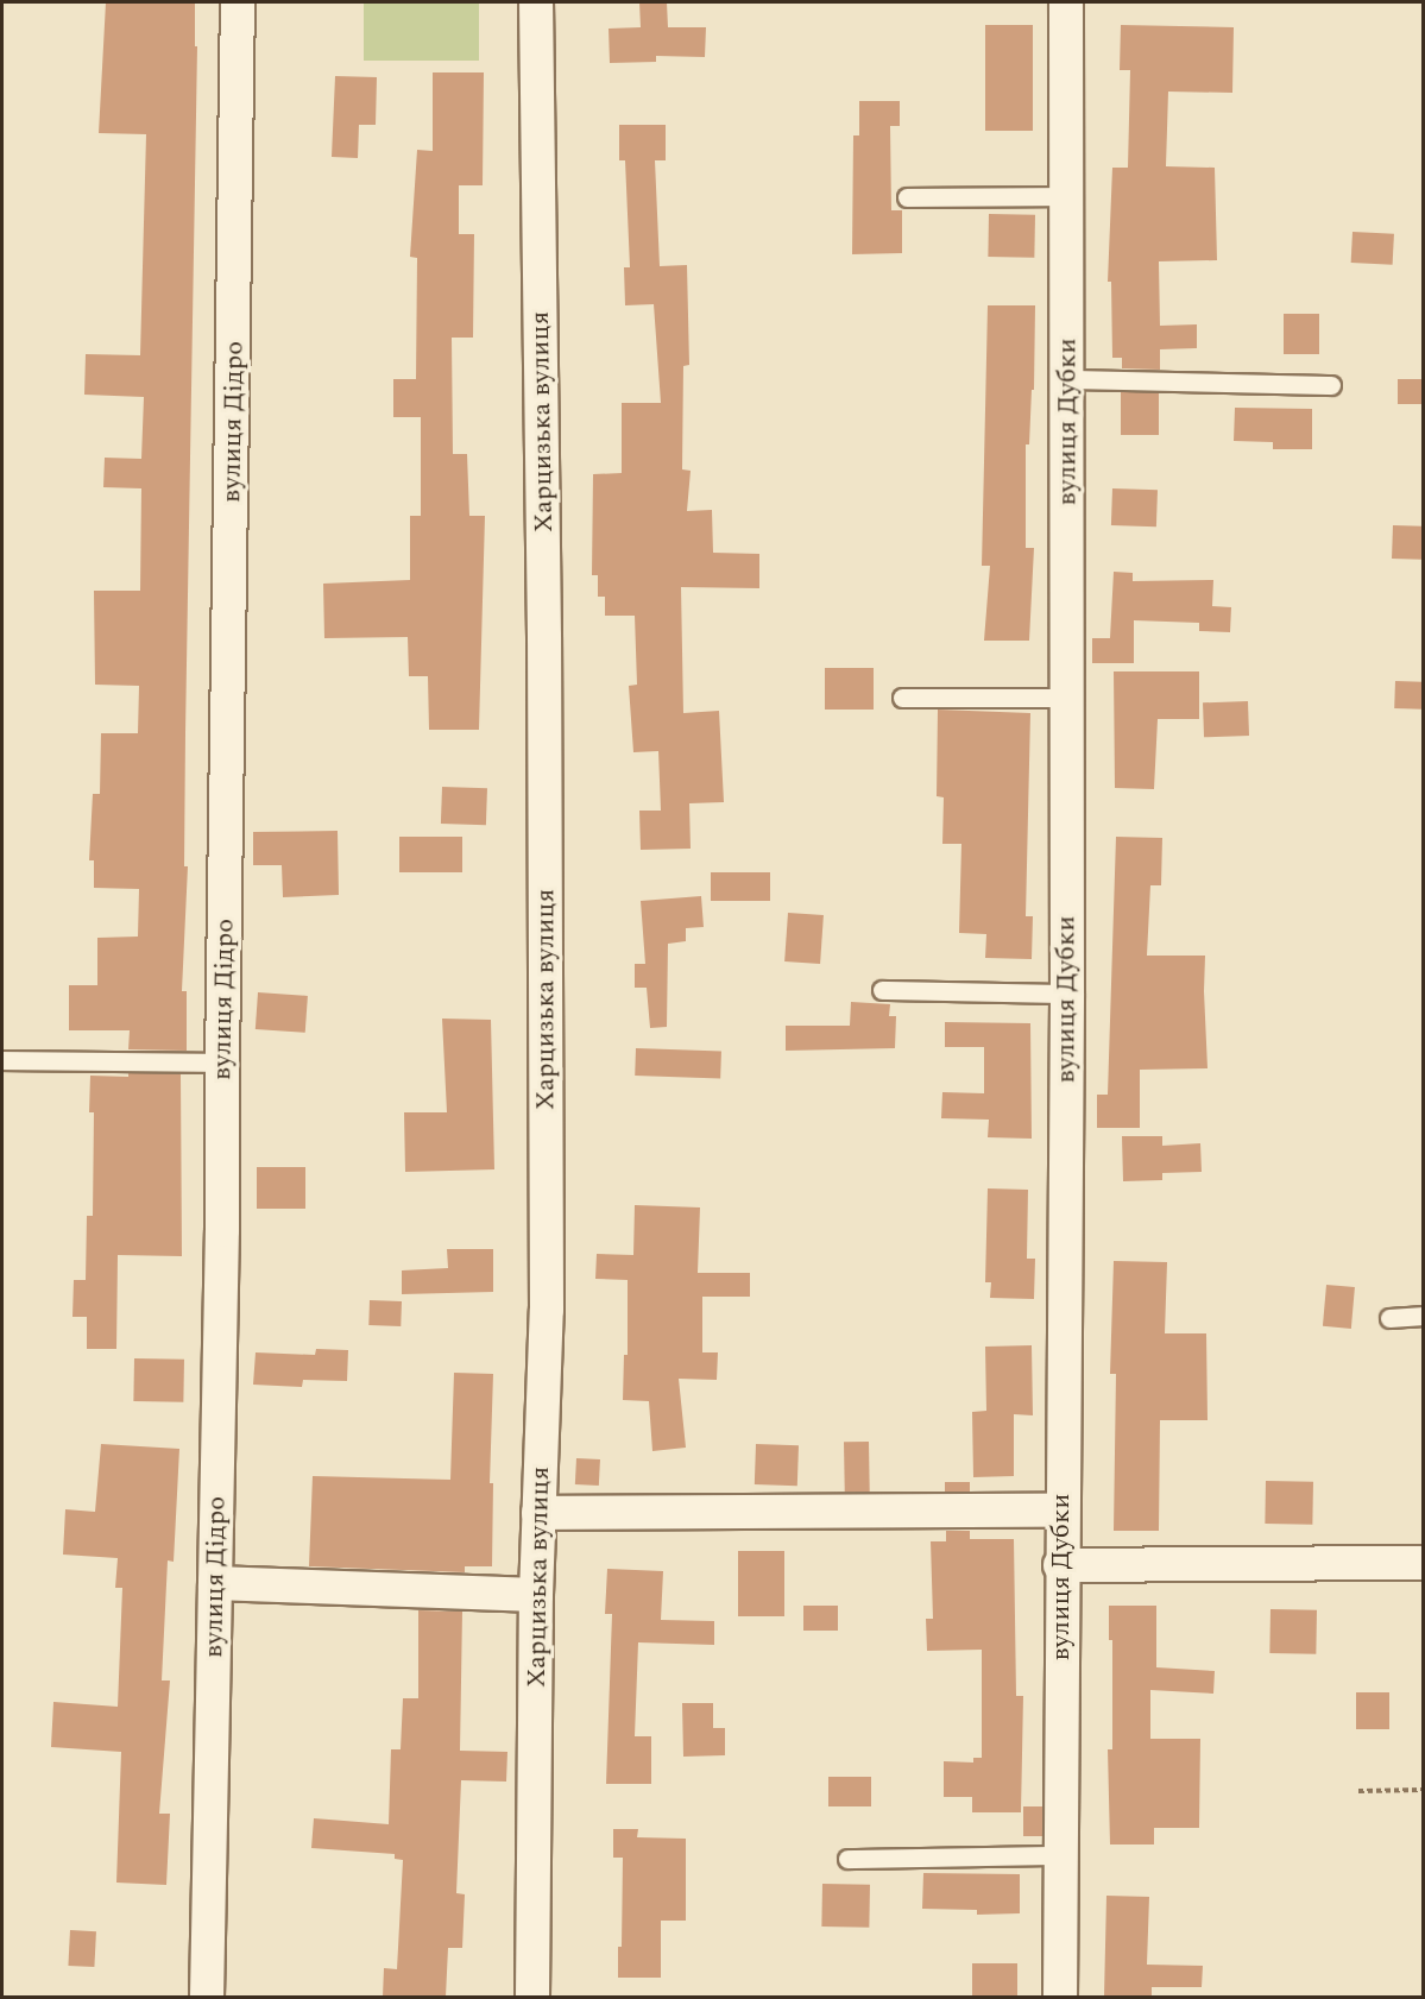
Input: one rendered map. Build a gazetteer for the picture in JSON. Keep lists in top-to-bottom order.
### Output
{
  "streets": {
    "street": ["вулиця Дідро", "Харцизька вулиця", "вулиця Дубки"]
  }
}
